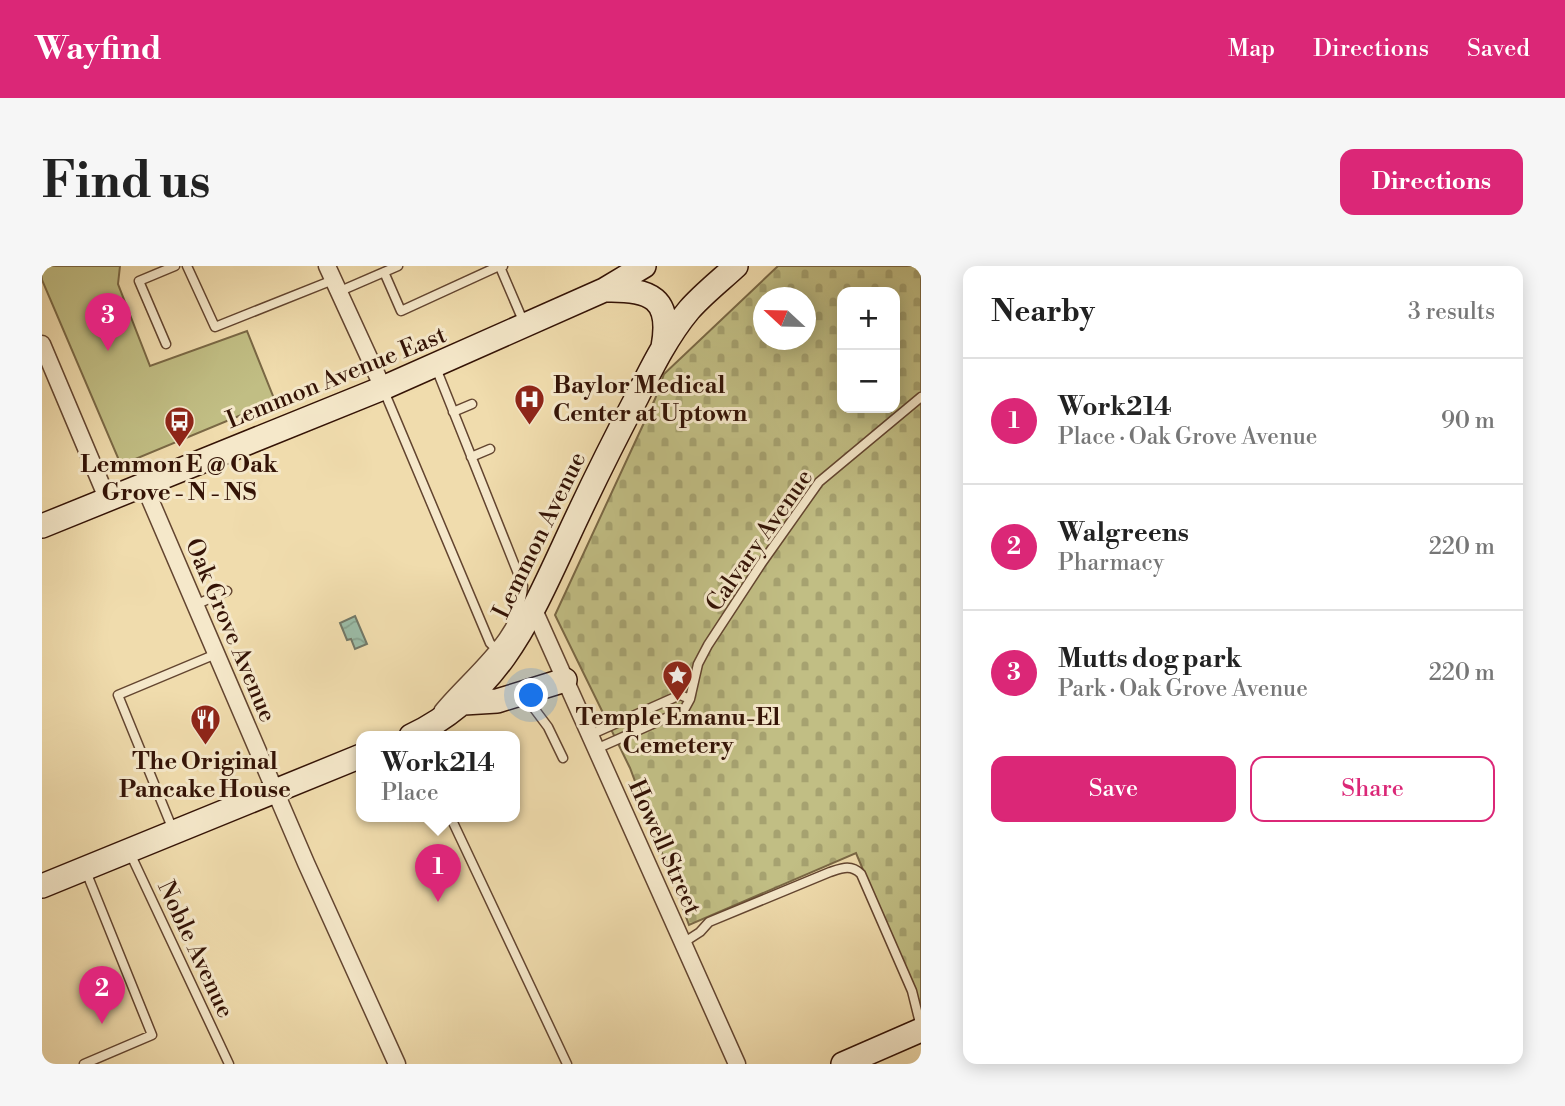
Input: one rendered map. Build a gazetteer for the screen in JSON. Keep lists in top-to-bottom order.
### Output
{
  "streets": {
    "main road": ["Lemmon Avenue East", "Lemmon Avenue"],
    "street": ["Oak Grove Avenue", "Howell Street"],
    "lane": ["Calvary Avenue", "Noble Avenue"]
  },
  "crossings": [
    ["Lemmon Avenue East", "Oak Grove Avenue"],
    ["Lemmon Avenue", "Howell Street"]
  ],
  "places": {
    "hospital": ["Baylor Medical Center at Uptown"],
    "bus stop": ["Lemmon E @ Oak Grove - N - NS"],
    "place": ["Temple Emanu-El Cemetery"],
    "restaurant": ["The Original Pancake House"]
  },
  "north": "left",
  "page": {
    "header": "Wayfind",
    "nav": ["Map", "Directions", "Saved"],
    "buttons": [
      "Directions",
      ["Save", "Share"]
    ],
    "title": "Find us",
    "heading": ["Nearby", "3 results"],
    "map_buttons": ["+", "−"],
    "pins": ["3", "1", "2"],
    "list": [
      {
        "mark": "1",
        "name": "Work214",
        "note": "Place · Oak Grove Avenue",
        "value": "90 m"
      },
      {
        "mark": "2",
        "name": "Walgreens",
        "note": "Pharmacy",
        "value": "220 m"
      },
      {
        "mark": "3",
        "name": "Mutts dog park",
        "note": "Park · Oak Grove Avenue",
        "value": "220 m"
      }
    ],
    "popup": ["Work214", "Place"]
  }
}
